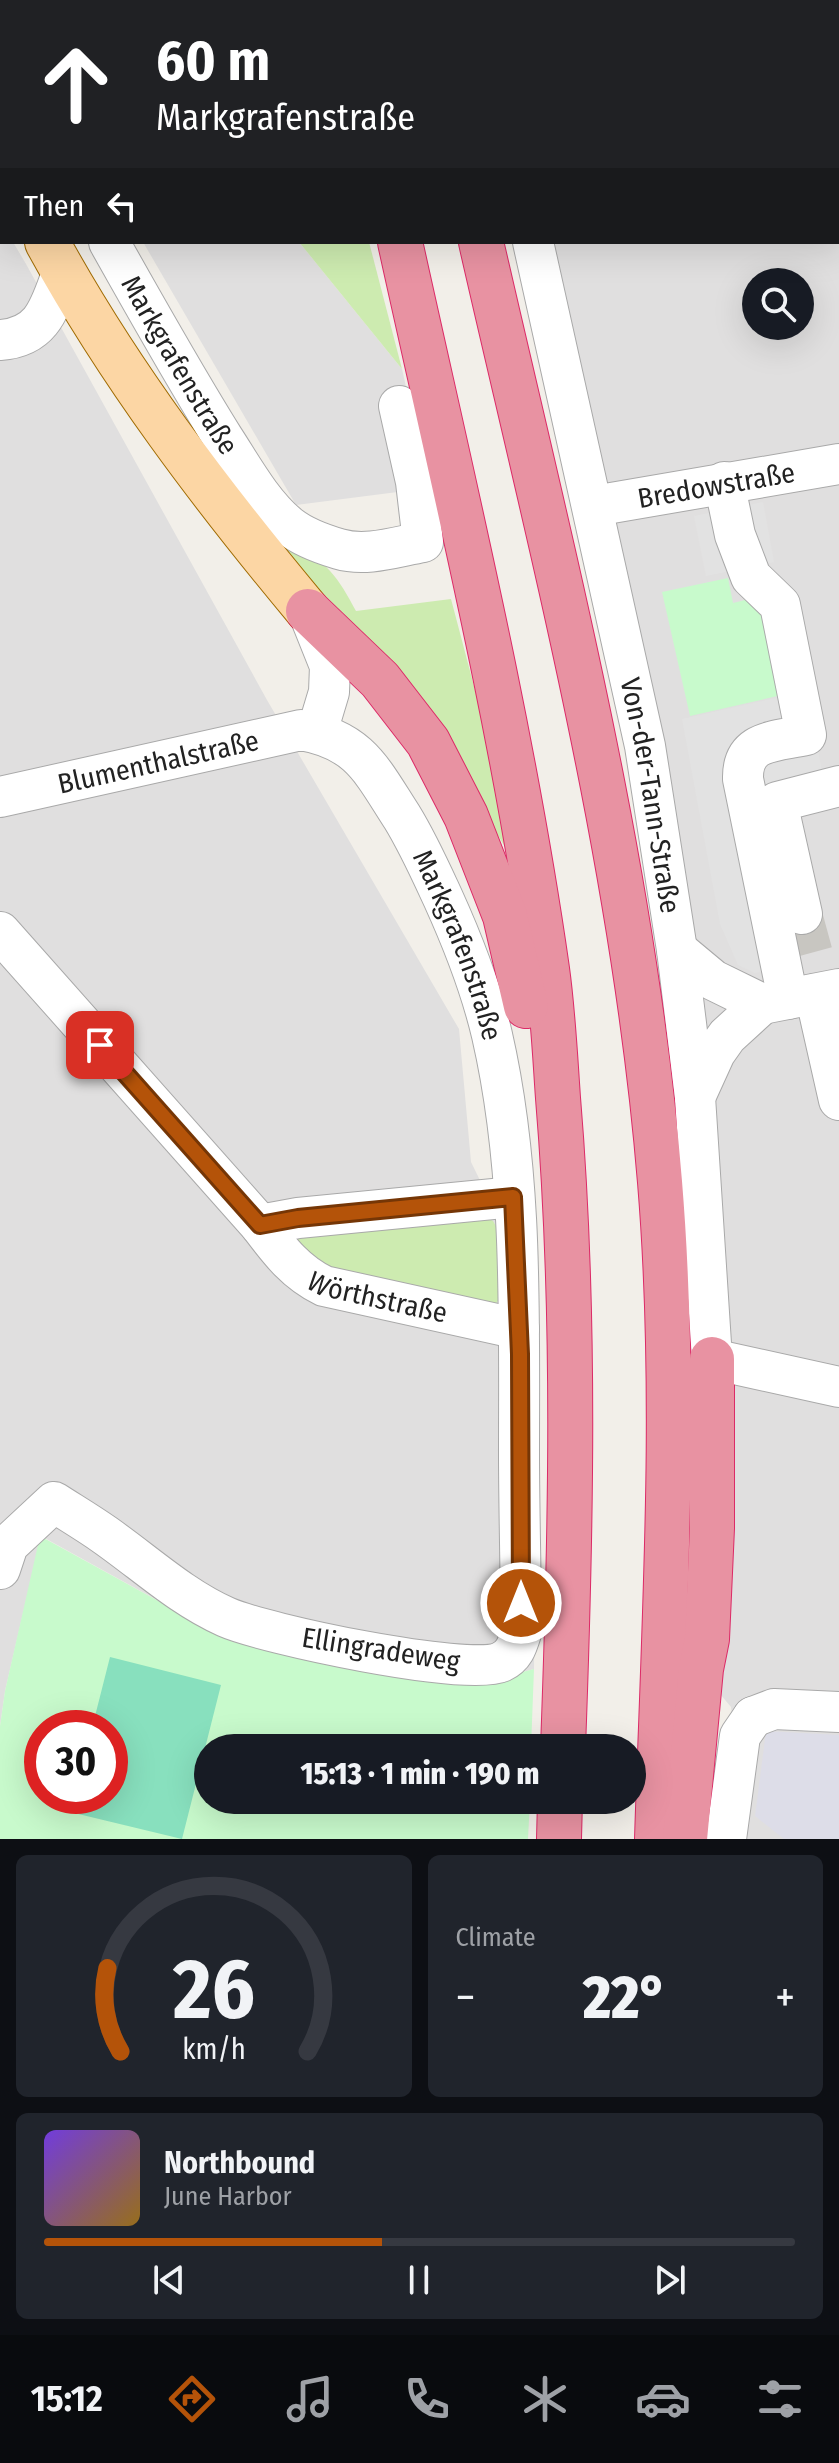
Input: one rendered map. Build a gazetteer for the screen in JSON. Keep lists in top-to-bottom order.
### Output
{
  "streets": {
    "street": [
      "Markgrafenstraße",
      "Bredowstraße",
      "Blumenthalstraße",
      "Von-der-Tann-Straße",
      "Wörthstraße",
      "Ellingradeweg"
    ]
  },
  "crossings": [
    ["Markgrafenstraße", "Blumenthalstraße"],
    ["Markgrafenstraße", "Wörthstraße"],
    ["Markgrafenstraße", "Ellingradeweg"],
    ["Bredowstraße", "Von-der-Tann-Straße"],
    ["Wörthstraße", "Ellingradeweg"]
  ],
  "page": {
    "turn": ["60 m", "Markgrafenstraße"],
    "then": "Then",
    "limit": "30",
    "trip": "15:13 · 1 min · 190 m",
    "tile": "Climate",
    "heat": ["−", "22°", "+"],
    "song": ["Northbound", "June Harbor"],
    "tabs": "15:12",
    "gauge": ["26", "km/h"]
  }
}
